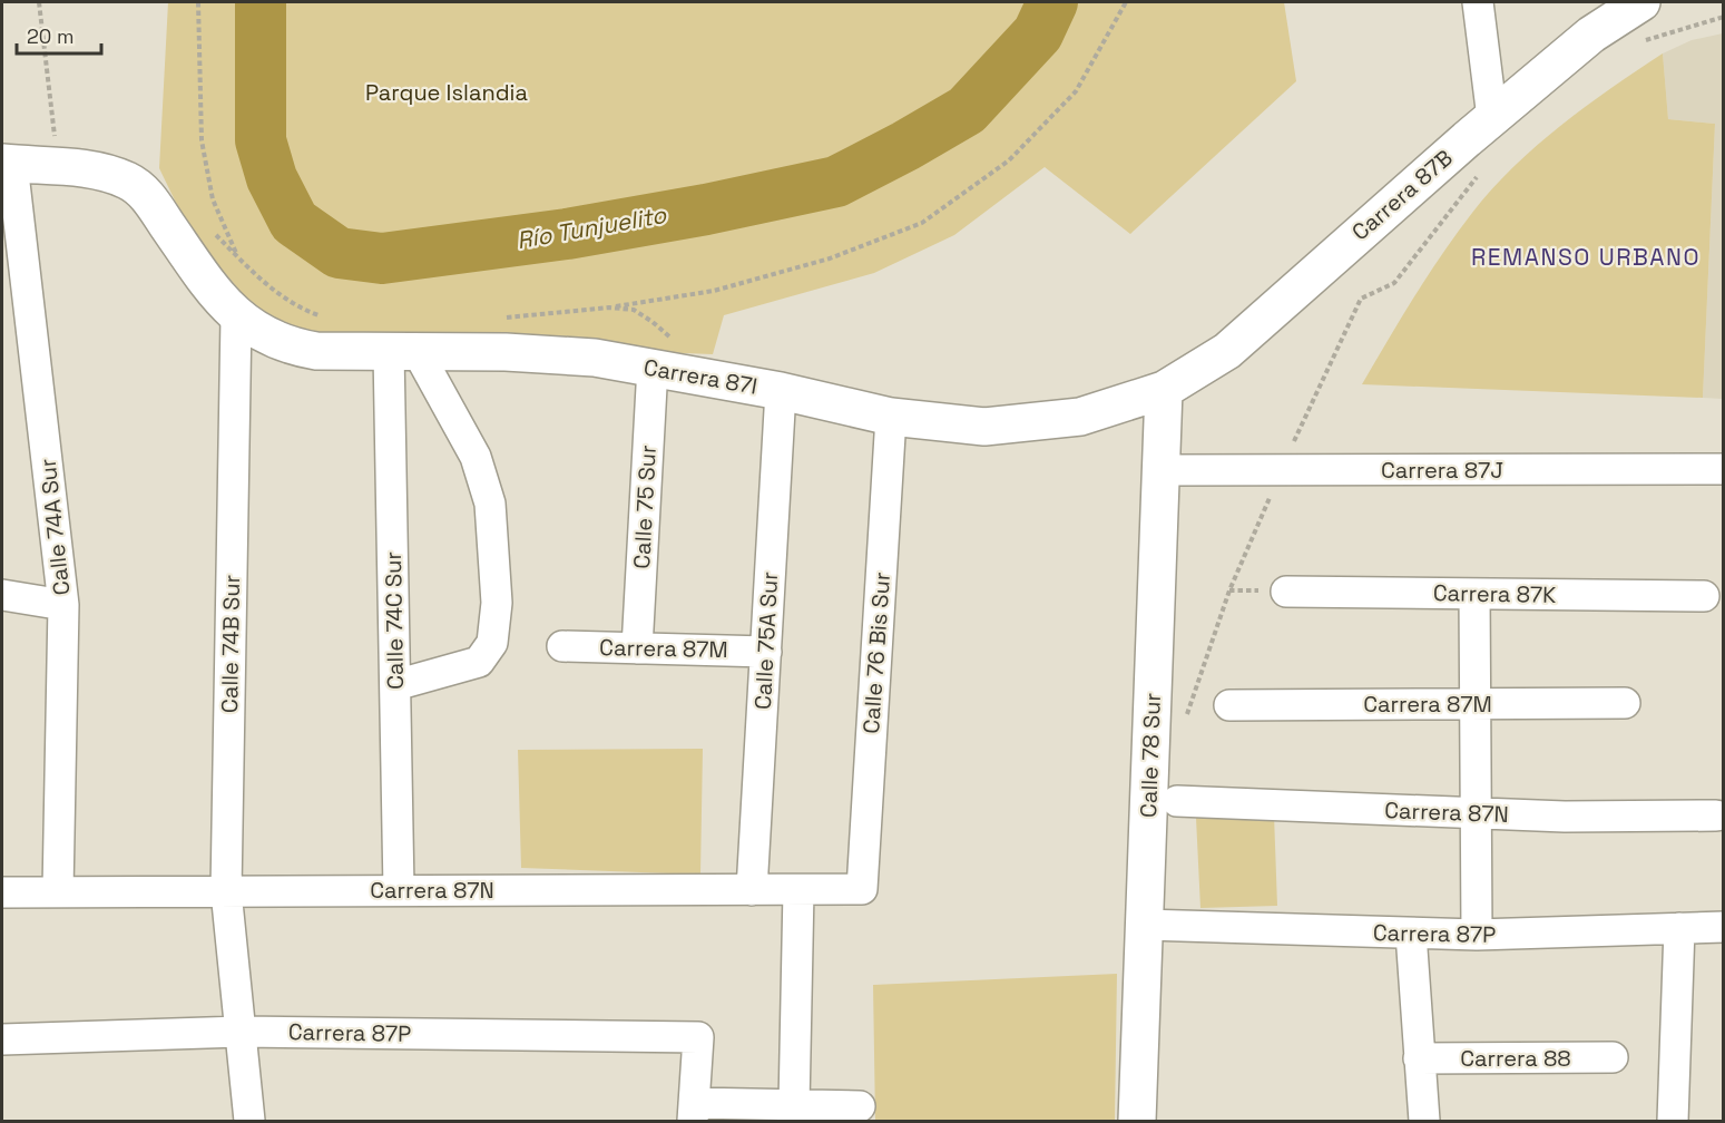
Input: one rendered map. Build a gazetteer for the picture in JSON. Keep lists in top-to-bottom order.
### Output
{
  "streets": {
    "street": [
      "Carrera 87B",
      "Carrera 87I",
      "Carrera 87J",
      "Calle 75 Sur",
      "Calle 74A Sur",
      "Carrera 87K",
      "Calle 74C Sur",
      "Calle 75A Sur",
      "Calle 74B Sur",
      "Carrera 87M",
      "Calle 76 Bis Sur",
      "Calle 78 Sur",
      "Carrera 87N",
      "Carrera 87P",
      "Carrera 88"
    ]
  },
  "crossings": [
    ["Carrera 87B", "Carrera 87I"],
    ["Carrera 87B", "Calle 78 Sur"],
    ["Carrera 87I", "Calle 75 Sur"],
    ["Carrera 87I", "Calle 74C Sur"],
    ["Carrera 87I", "Calle 75A Sur"],
    ["Carrera 87I", "Calle 74B Sur"],
    ["Carrera 87I", "Calle 76 Bis Sur"],
    ["Carrera 87I", "Calle 78 Sur"],
    ["Carrera 87J", "Calle 78 Sur"],
    ["Calle 75 Sur", "Carrera 87M"],
    ["Calle 74A Sur", "Carrera 87N"],
    ["Calle 74C Sur", "Carrera 87N"],
    ["Calle 75A Sur", "Carrera 87M"],
    ["Calle 75A Sur", "Carrera 87N"],
    ["Calle 74B Sur", "Carrera 87N"],
    ["Calle 74B Sur", "Carrera 87P"],
    ["Calle 76 Bis Sur", "Carrera 87N"],
    ["Calle 78 Sur", "Carrera 87P"]
  ],
  "districts": ["REMANSO URBANO"],
  "water": ["Río Tunjuelito"],
  "parks": ["Parque Islandia"],
  "scale_bar": "20 m"
}
